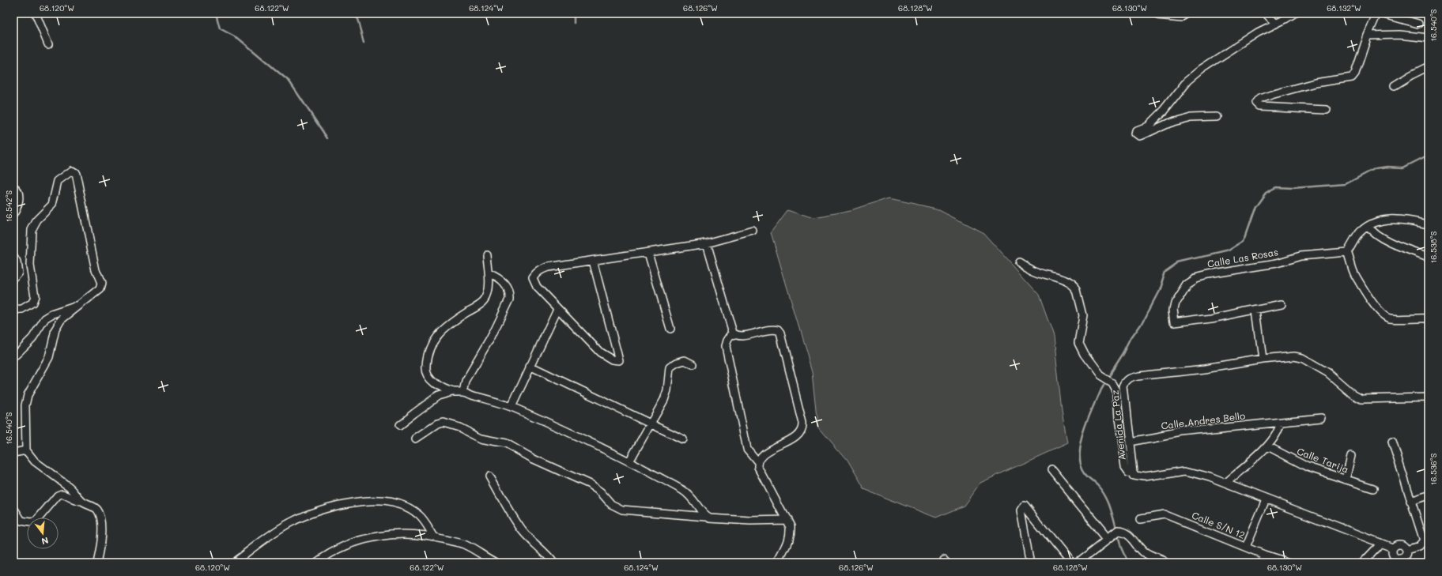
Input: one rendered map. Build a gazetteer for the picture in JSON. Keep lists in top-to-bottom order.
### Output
{
  "streets": {
    "street": [
      "Calle Las Rosas",
      "Calle Andres Bello",
      "Avenida La Paz",
      "Calle Tarija",
      "Calle S/N 12"
    ]
  },
  "crossings": [
    ["Calle Andres Bello", "Avenida La Paz"]
  ],
  "north": "bottom",
  "coordinates": [
    "68.120°W",
    "68.122°W",
    "68.124°W",
    "68.126°W",
    "68.128°W",
    "68.130°W",
    "68.132°W",
    "16.540°S",
    "16.542°S",
    "16.538°S",
    "16.536°S"
  ]
}
